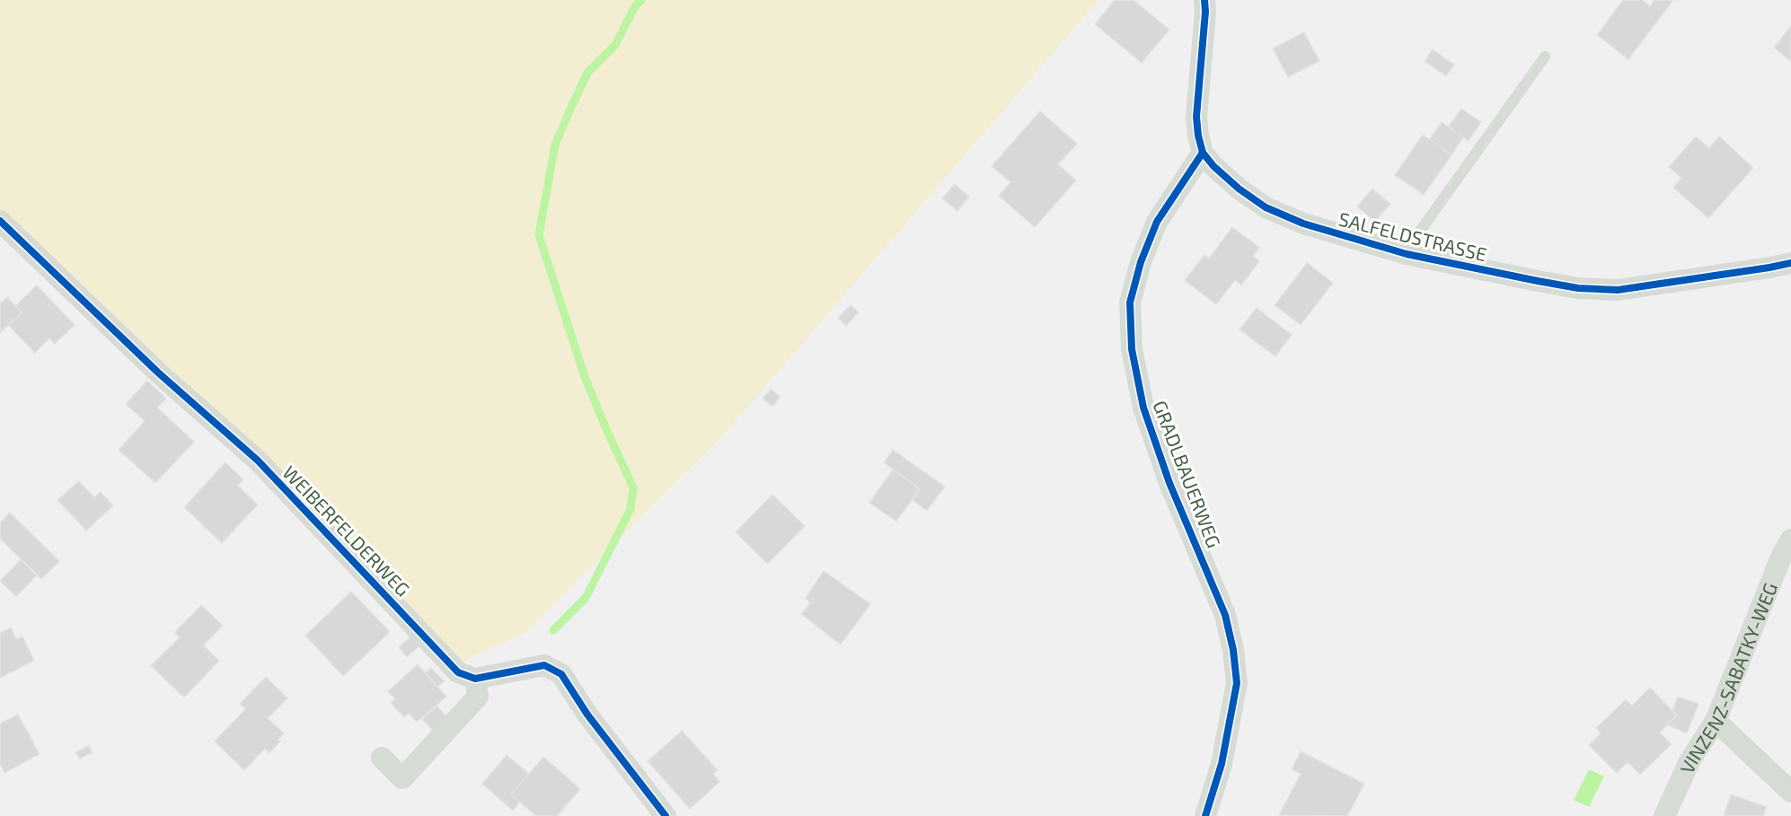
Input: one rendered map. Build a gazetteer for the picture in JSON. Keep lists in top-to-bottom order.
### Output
{
  "streets": {
    "street": [
      "SALFELDSTRASSE",
      "GRADLBAUERWEG",
      "WEIBERFELDERWEG",
      "VINZENZ-SABATKY-WEG"
    ]
  },
  "crossings": [
    ["SALFELDSTRASSE", "GRADLBAUERWEG"]
  ]
}
